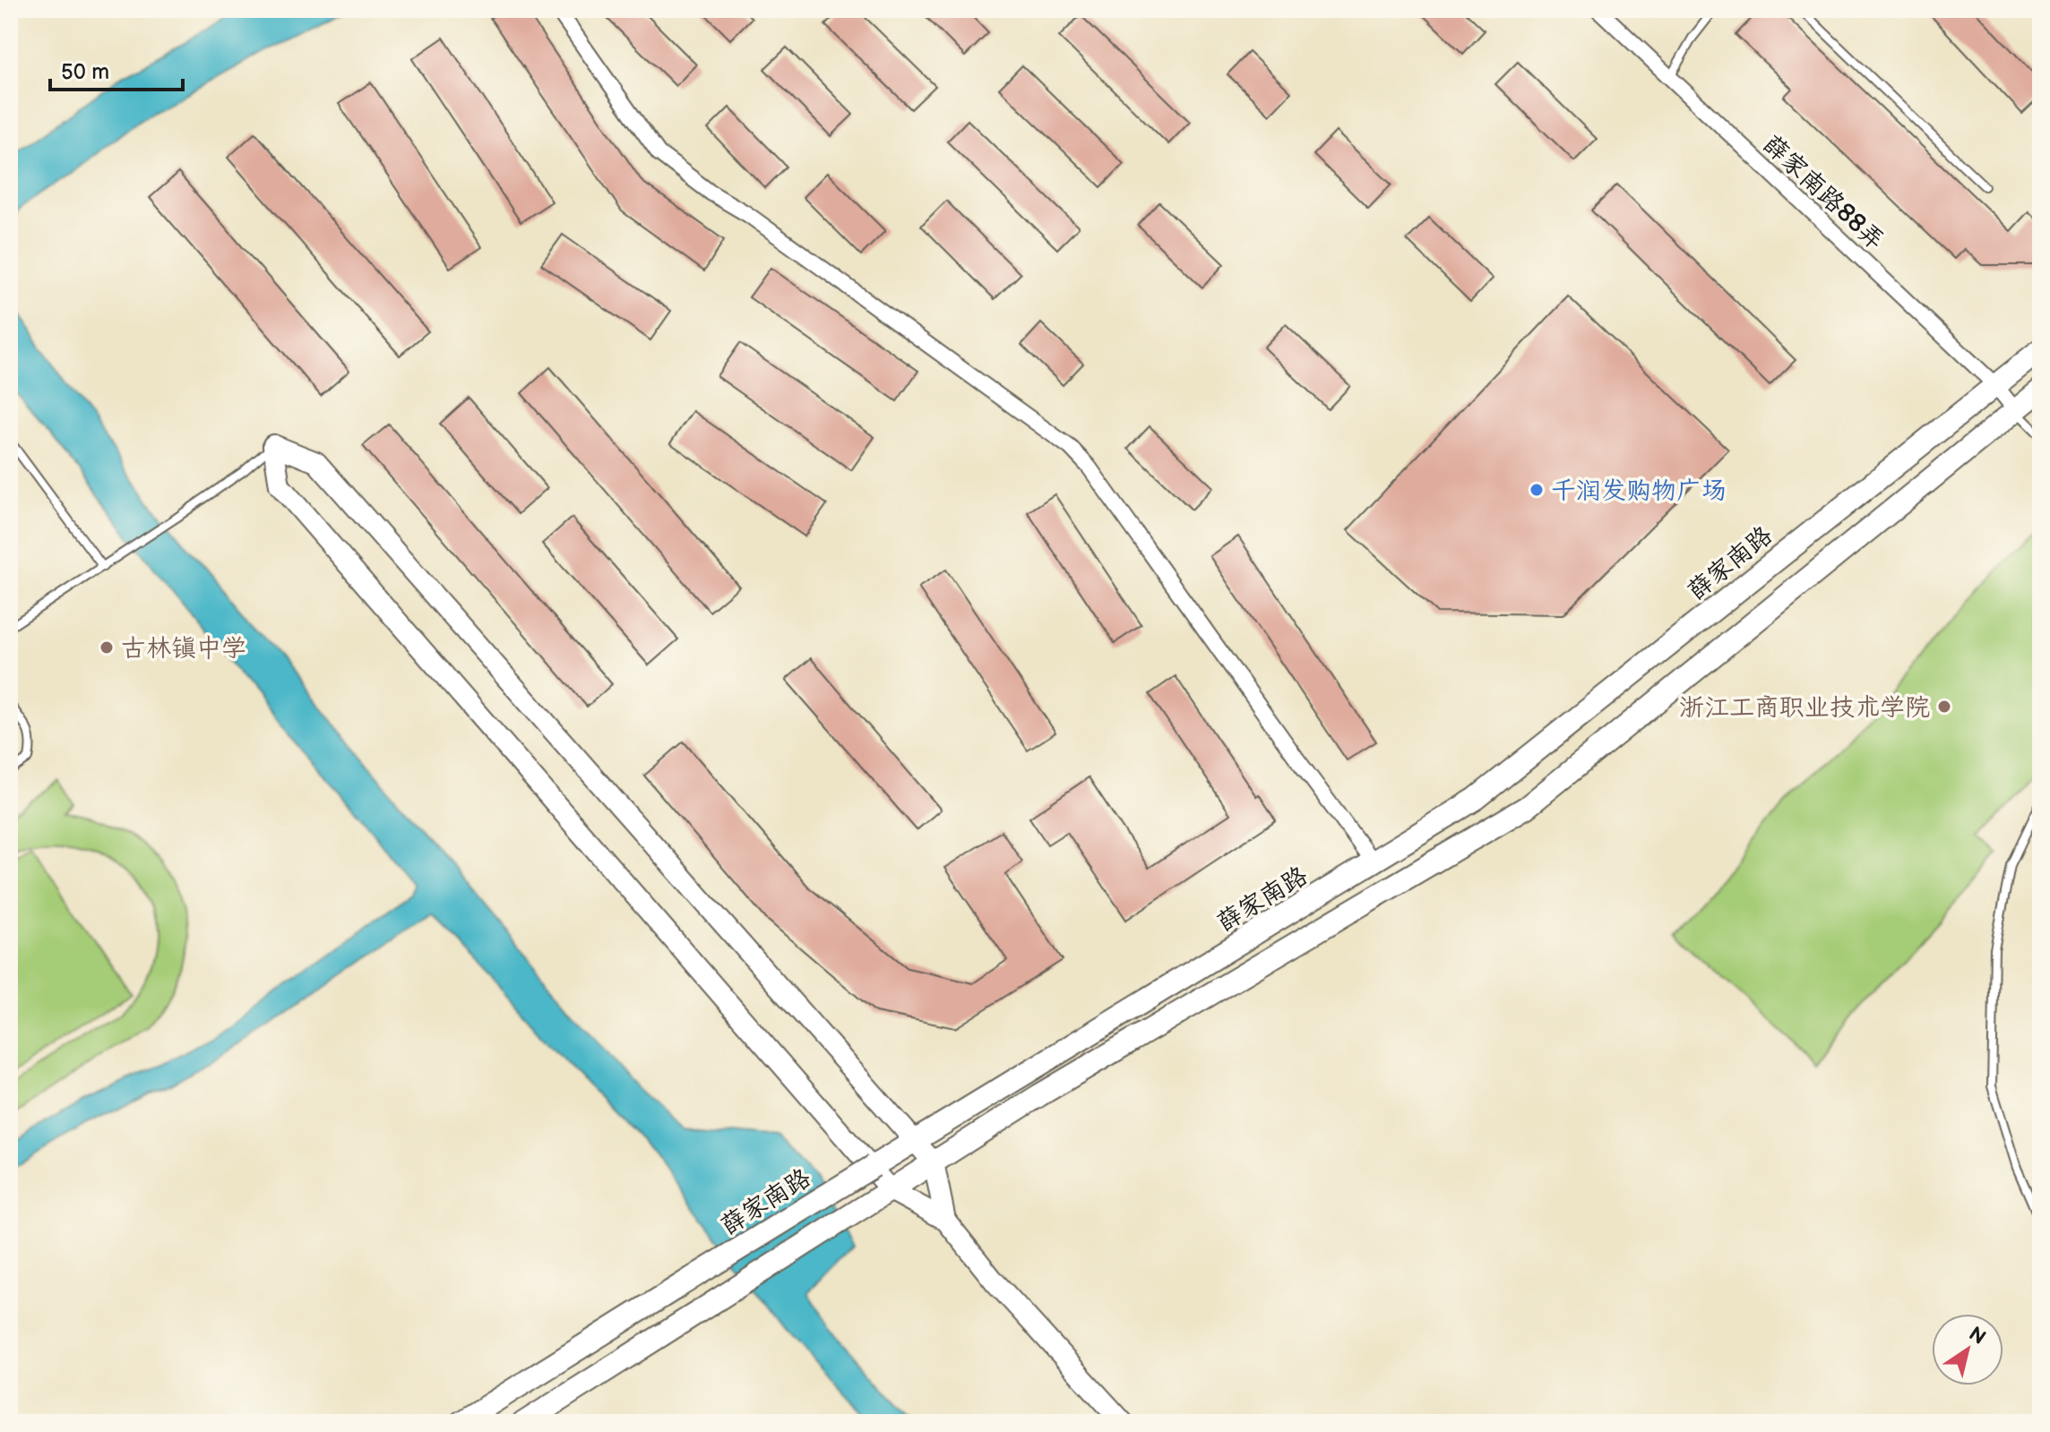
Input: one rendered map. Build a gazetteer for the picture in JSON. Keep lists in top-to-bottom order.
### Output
{
  "streets": {
    "main road": ["薛家南路"],
    "street": ["薛家南路88弄"]
  },
  "crossings": [
    ["薛家南路88弄", "薛家南路"]
  ],
  "places": ["千润发购物广场", "古林镇中学", "浙江工商职业技术学院"],
  "scale_bar": "50 m",
  "north": "top right"
}
